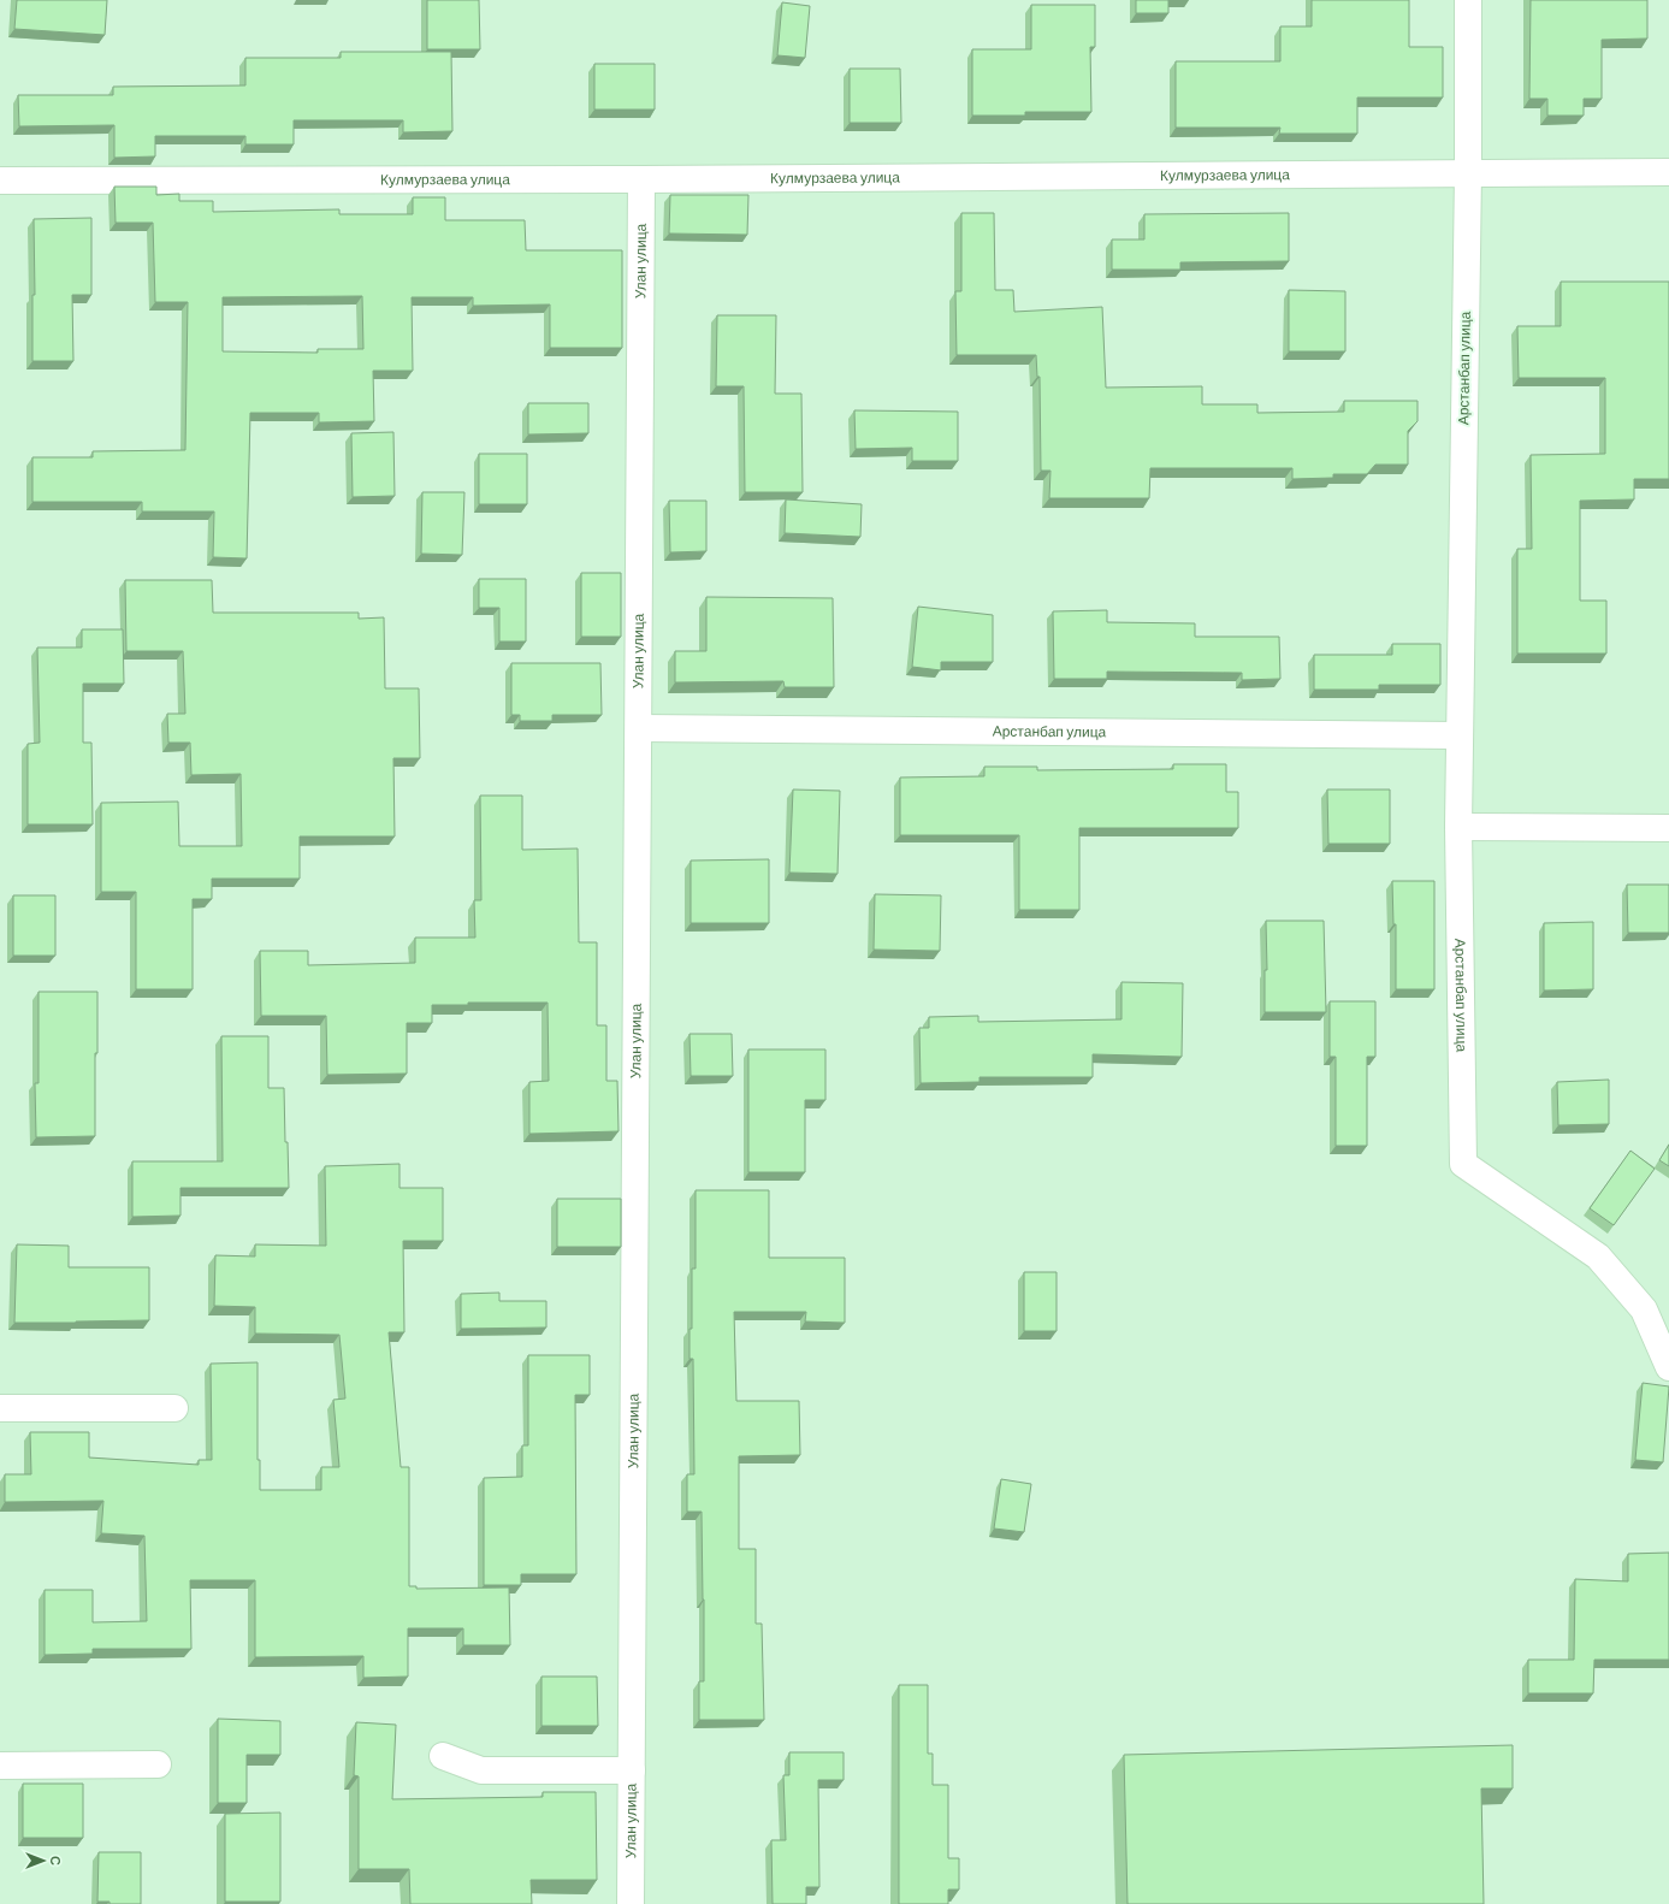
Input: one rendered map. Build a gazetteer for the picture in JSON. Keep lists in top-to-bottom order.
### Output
{
  "streets": {
    "street": ["Кулмурзаева улица", "Улан улица", "Арстанбап улица"]
  },
  "crossings": [
    ["Кулмурзаева улица", "Улан улица"],
    ["Кулмурзаева улица", "Арстанбап улица"],
    ["Улан улица", "Арстанбап улица"]
  ],
  "north": "right"
}
